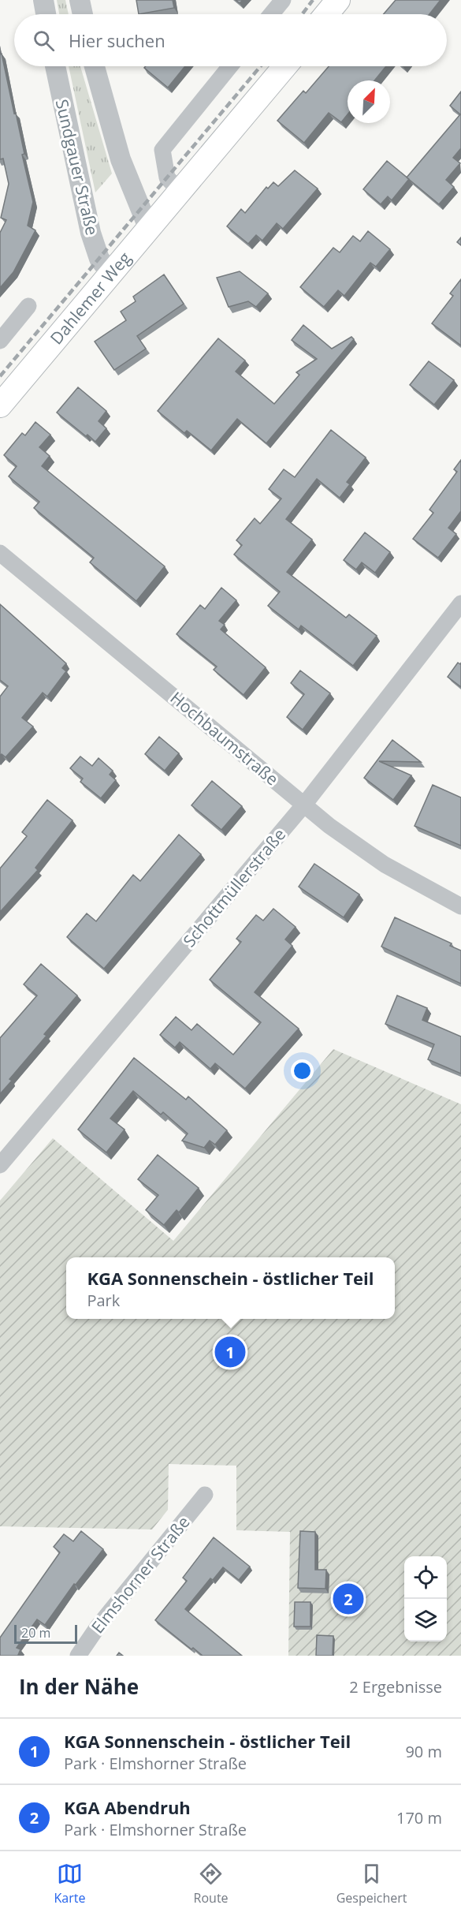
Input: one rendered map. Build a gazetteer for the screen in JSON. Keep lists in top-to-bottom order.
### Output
{
  "streets": {
    "main road": ["Dahlemer Weg"],
    "street": [
      "Sundgauer Straße",
      "Hochbaumstraße",
      "Schottmüllerstraße",
      "Elmshorner Straße"
    ]
  },
  "crossings": [
    ["Sundgauer Straße", "Dahlemer Weg"],
    ["Hochbaumstraße", "Schottmüllerstraße"]
  ],
  "scale_bar": "20 m",
  "north": "top right",
  "page": {
    "search": "Hier suchen",
    "popup": ["KGA Sonnenschein - östlicher Teil", "Park"],
    "pins": ["1", "2"],
    "scale": "20 m",
    "heading": ["In der Nähe", "2 Ergebnisse"],
    "list": [
      {
        "mark": "1",
        "name": "KGA Sonnenschein - östlicher Teil",
        "note": "Park · Elmshorner Straße",
        "value": "90 m"
      },
      {
        "mark": "2",
        "name": "KGA Abendruh",
        "note": "Park · Elmshorner Straße",
        "value": "170 m"
      }
    ],
    "nav": ["Karte", "Route", "Gespeichert"]
  }
}
